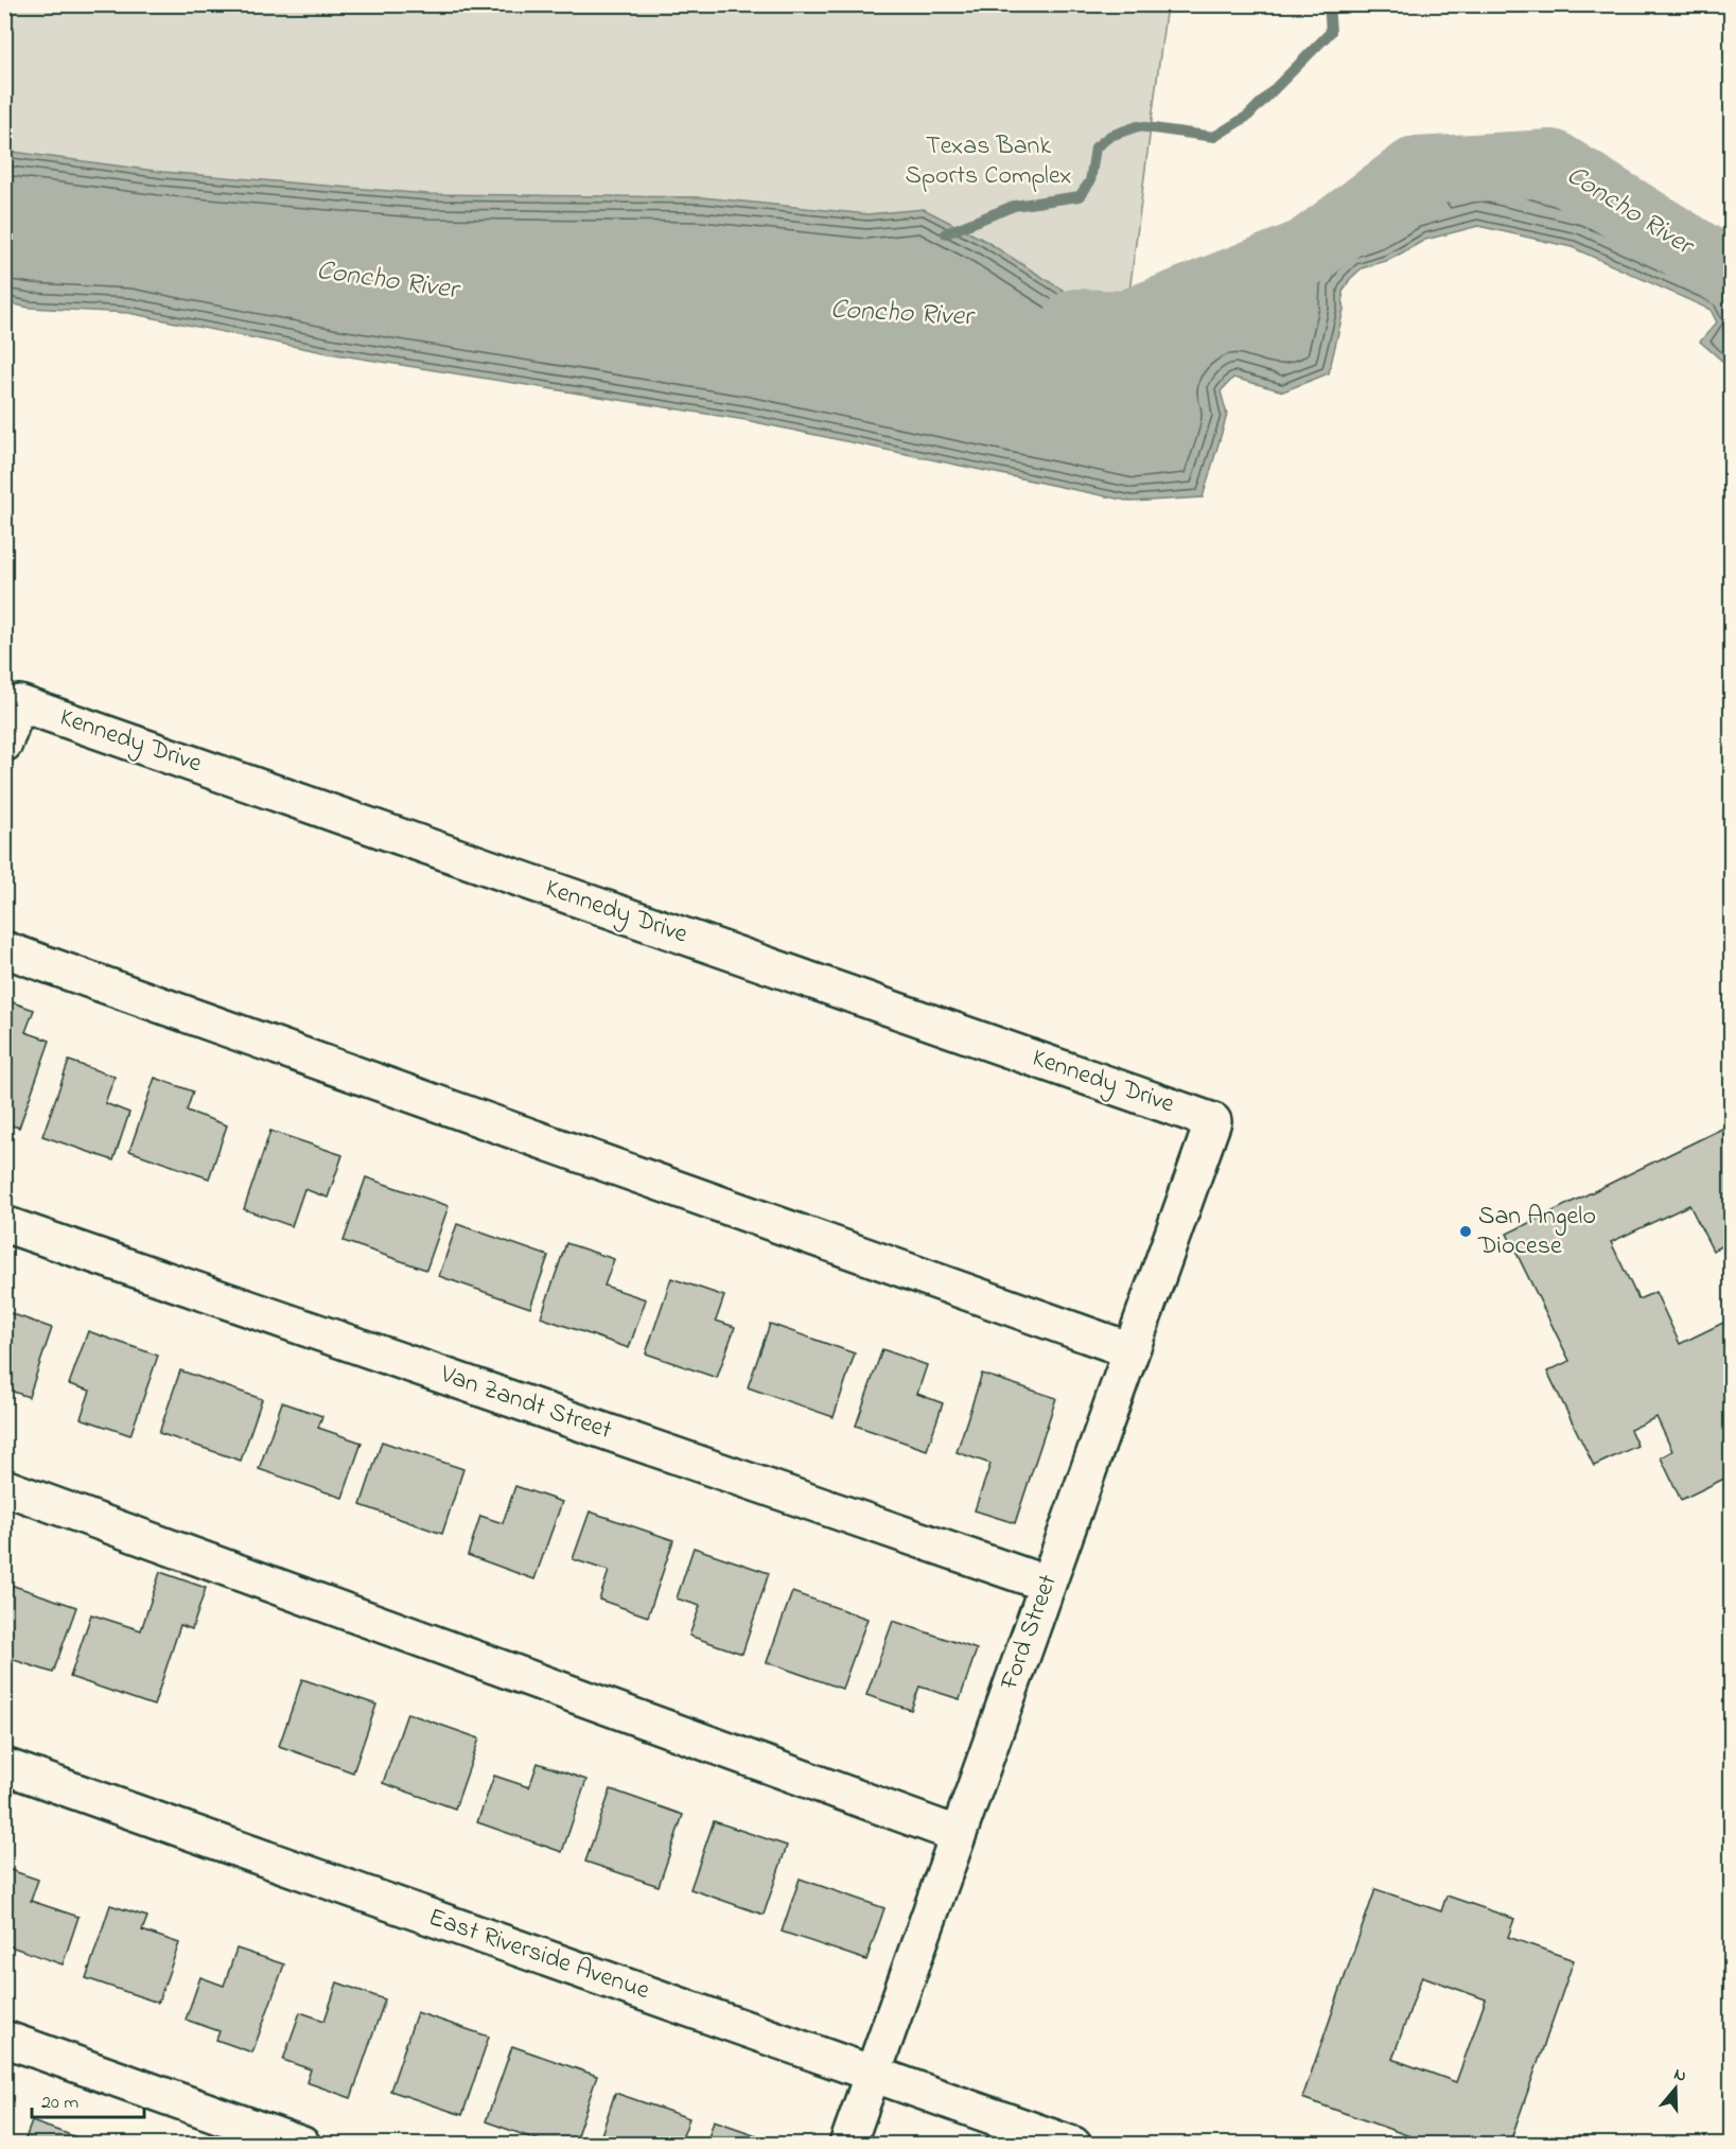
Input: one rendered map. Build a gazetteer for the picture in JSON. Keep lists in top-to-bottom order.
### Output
{
  "streets": {
    "street": [
      "Kennedy Drive",
      "Van Zandt Street",
      "Ford Street",
      "East Riverside Avenue"
    ]
  },
  "crossings": [
    ["Kennedy Drive", "Ford Street"],
    ["Van Zandt Street", "Ford Street"],
    ["Ford Street", "East Riverside Avenue"]
  ],
  "water": ["Concho River"],
  "parks": ["Texas Bank Sports Complex"],
  "places": ["San Angelo Diocese"],
  "scale_bar": "20 m",
  "north": "top"
}
